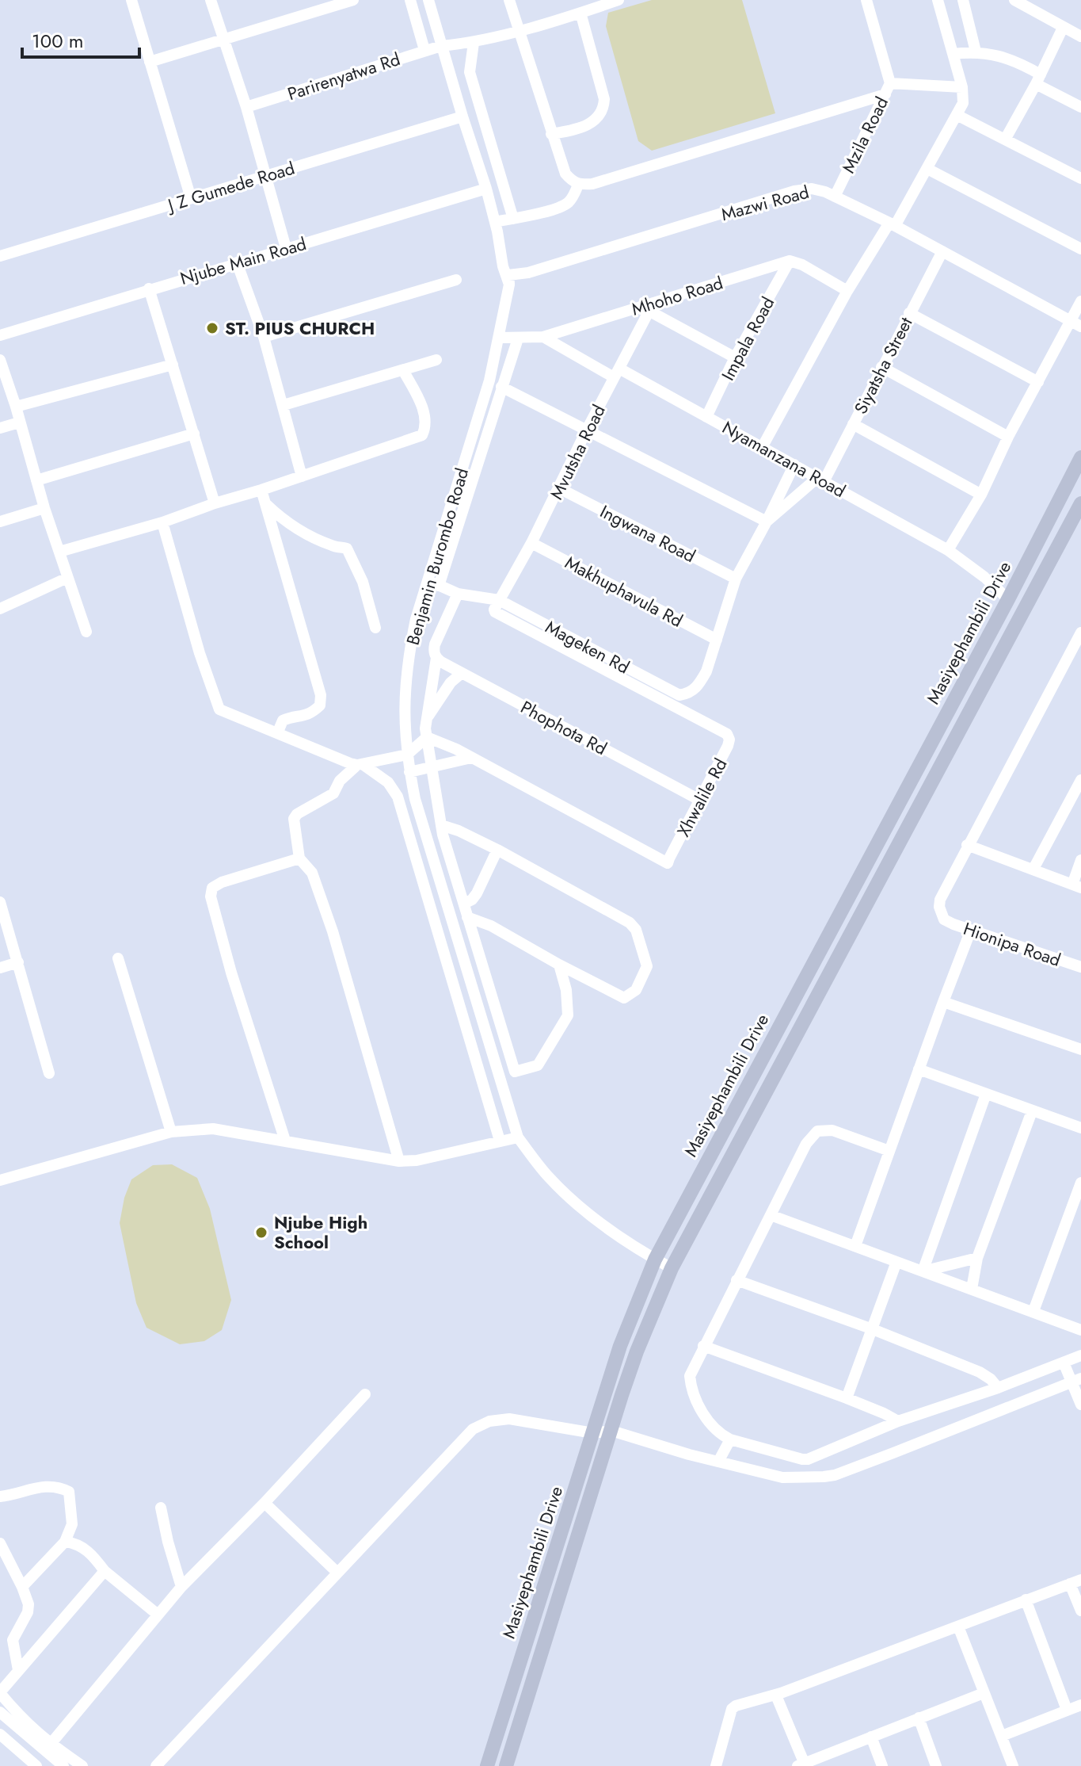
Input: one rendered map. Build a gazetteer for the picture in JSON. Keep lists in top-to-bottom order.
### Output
{
  "streets": {
    "main road": ["Masiyephambili Drive"],
    "street": [
      "Parirenyatwa Rd",
      "Mzila Road",
      "J Z Gumede Road",
      "Mazwi Road",
      "Njube Main Road",
      "Mhoho Road",
      "Impala Road",
      "Siyatsha Street",
      "Mvutsha Road",
      "Nyamanzana Road",
      "Ingwana Road",
      "Benjamin Burombo Road",
      "Makhuphavula Rd",
      "Mageken Rd",
      "Phophota Rd",
      "Xhwalile Rd",
      "Hionipa Road"
    ]
  },
  "crossings": [
    ["Parirenyatwa Rd", "Benjamin Burombo Road"],
    ["Mzila Road", "Mazwi Road"],
    ["J Z Gumede Road", "Benjamin Burombo Road"],
    ["Mazwi Road", "Siyatsha Street"],
    ["Mazwi Road", "Benjamin Burombo Road"],
    ["Njube Main Road", "Benjamin Burombo Road"],
    ["Mhoho Road", "Impala Road"],
    ["Mhoho Road", "Mvutsha Road"],
    ["Mhoho Road", "Nyamanzana Road"],
    ["Mhoho Road", "Benjamin Burombo Road"],
    ["Impala Road", "Nyamanzana Road"],
    ["Siyatsha Street", "Nyamanzana Road"],
    ["Mvutsha Road", "Nyamanzana Road"],
    ["Mvutsha Road", "Ingwana Road"],
    ["Mvutsha Road", "Makhuphavula Rd"],
    ["Mvutsha Road", "Mageken Rd"],
    ["Mvutsha Road", "Xhwalile Rd"],
    ["Nyamanzana Road", "Masiyephambili Drive"],
    ["Benjamin Burombo Road", "Masiyephambili Drive"],
    ["Benjamin Burombo Road", "Mageken Rd"],
    ["Makhuphavula Rd", "Mageken Rd"],
    ["Mageken Rd", "Xhwalile Rd"],
    ["Phophota Rd", "Xhwalile Rd"]
  ],
  "places": ["ST. PIUS CHURCH", "Njube High School"],
  "scale_bar": "100 m"
}
